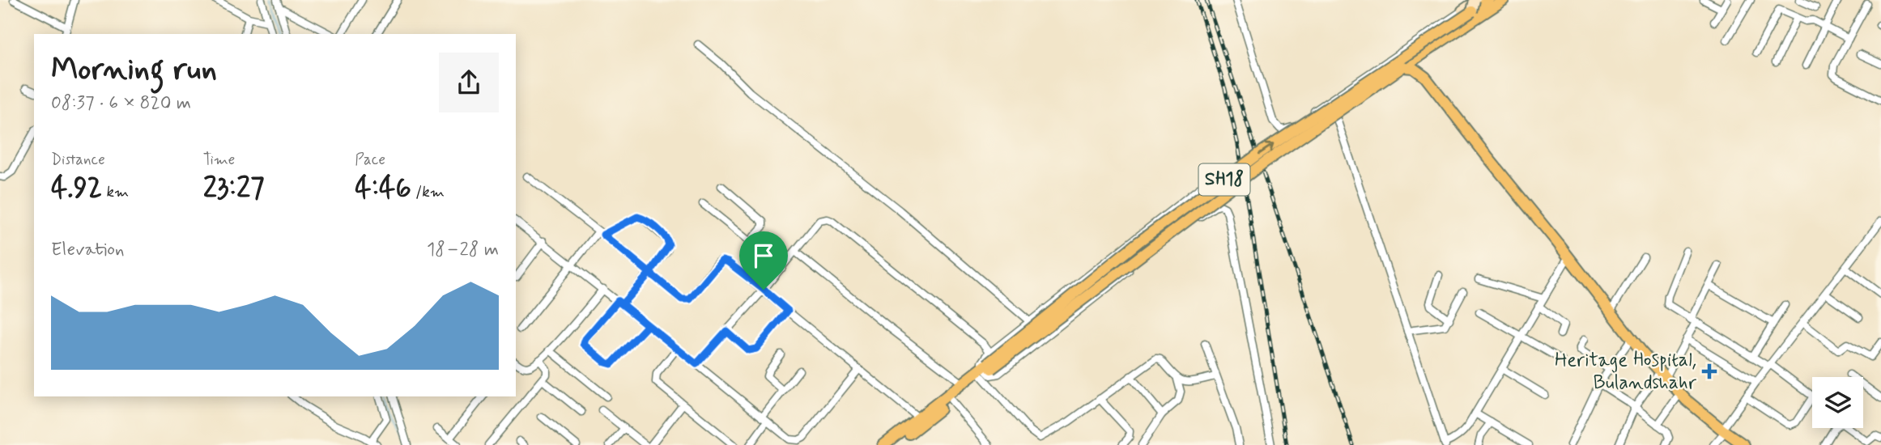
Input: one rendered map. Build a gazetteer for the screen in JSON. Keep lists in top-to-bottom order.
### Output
{
  "streets": {
    "main road": ["SH18"]
  },
  "places": {
    "health": ["Heritage Hospital, Bulandshahr"]
  },
  "page": {
    "heading": ["Morning run", "08:37 · 6 × 820 m"],
    "stats": [
      ["Distance", "4.92 km"],
      ["Time", "23:27"],
      ["Pace", "4:46 /km"]
    ],
    "chart": ["Elevation", "18–28 m"]
  }
}
